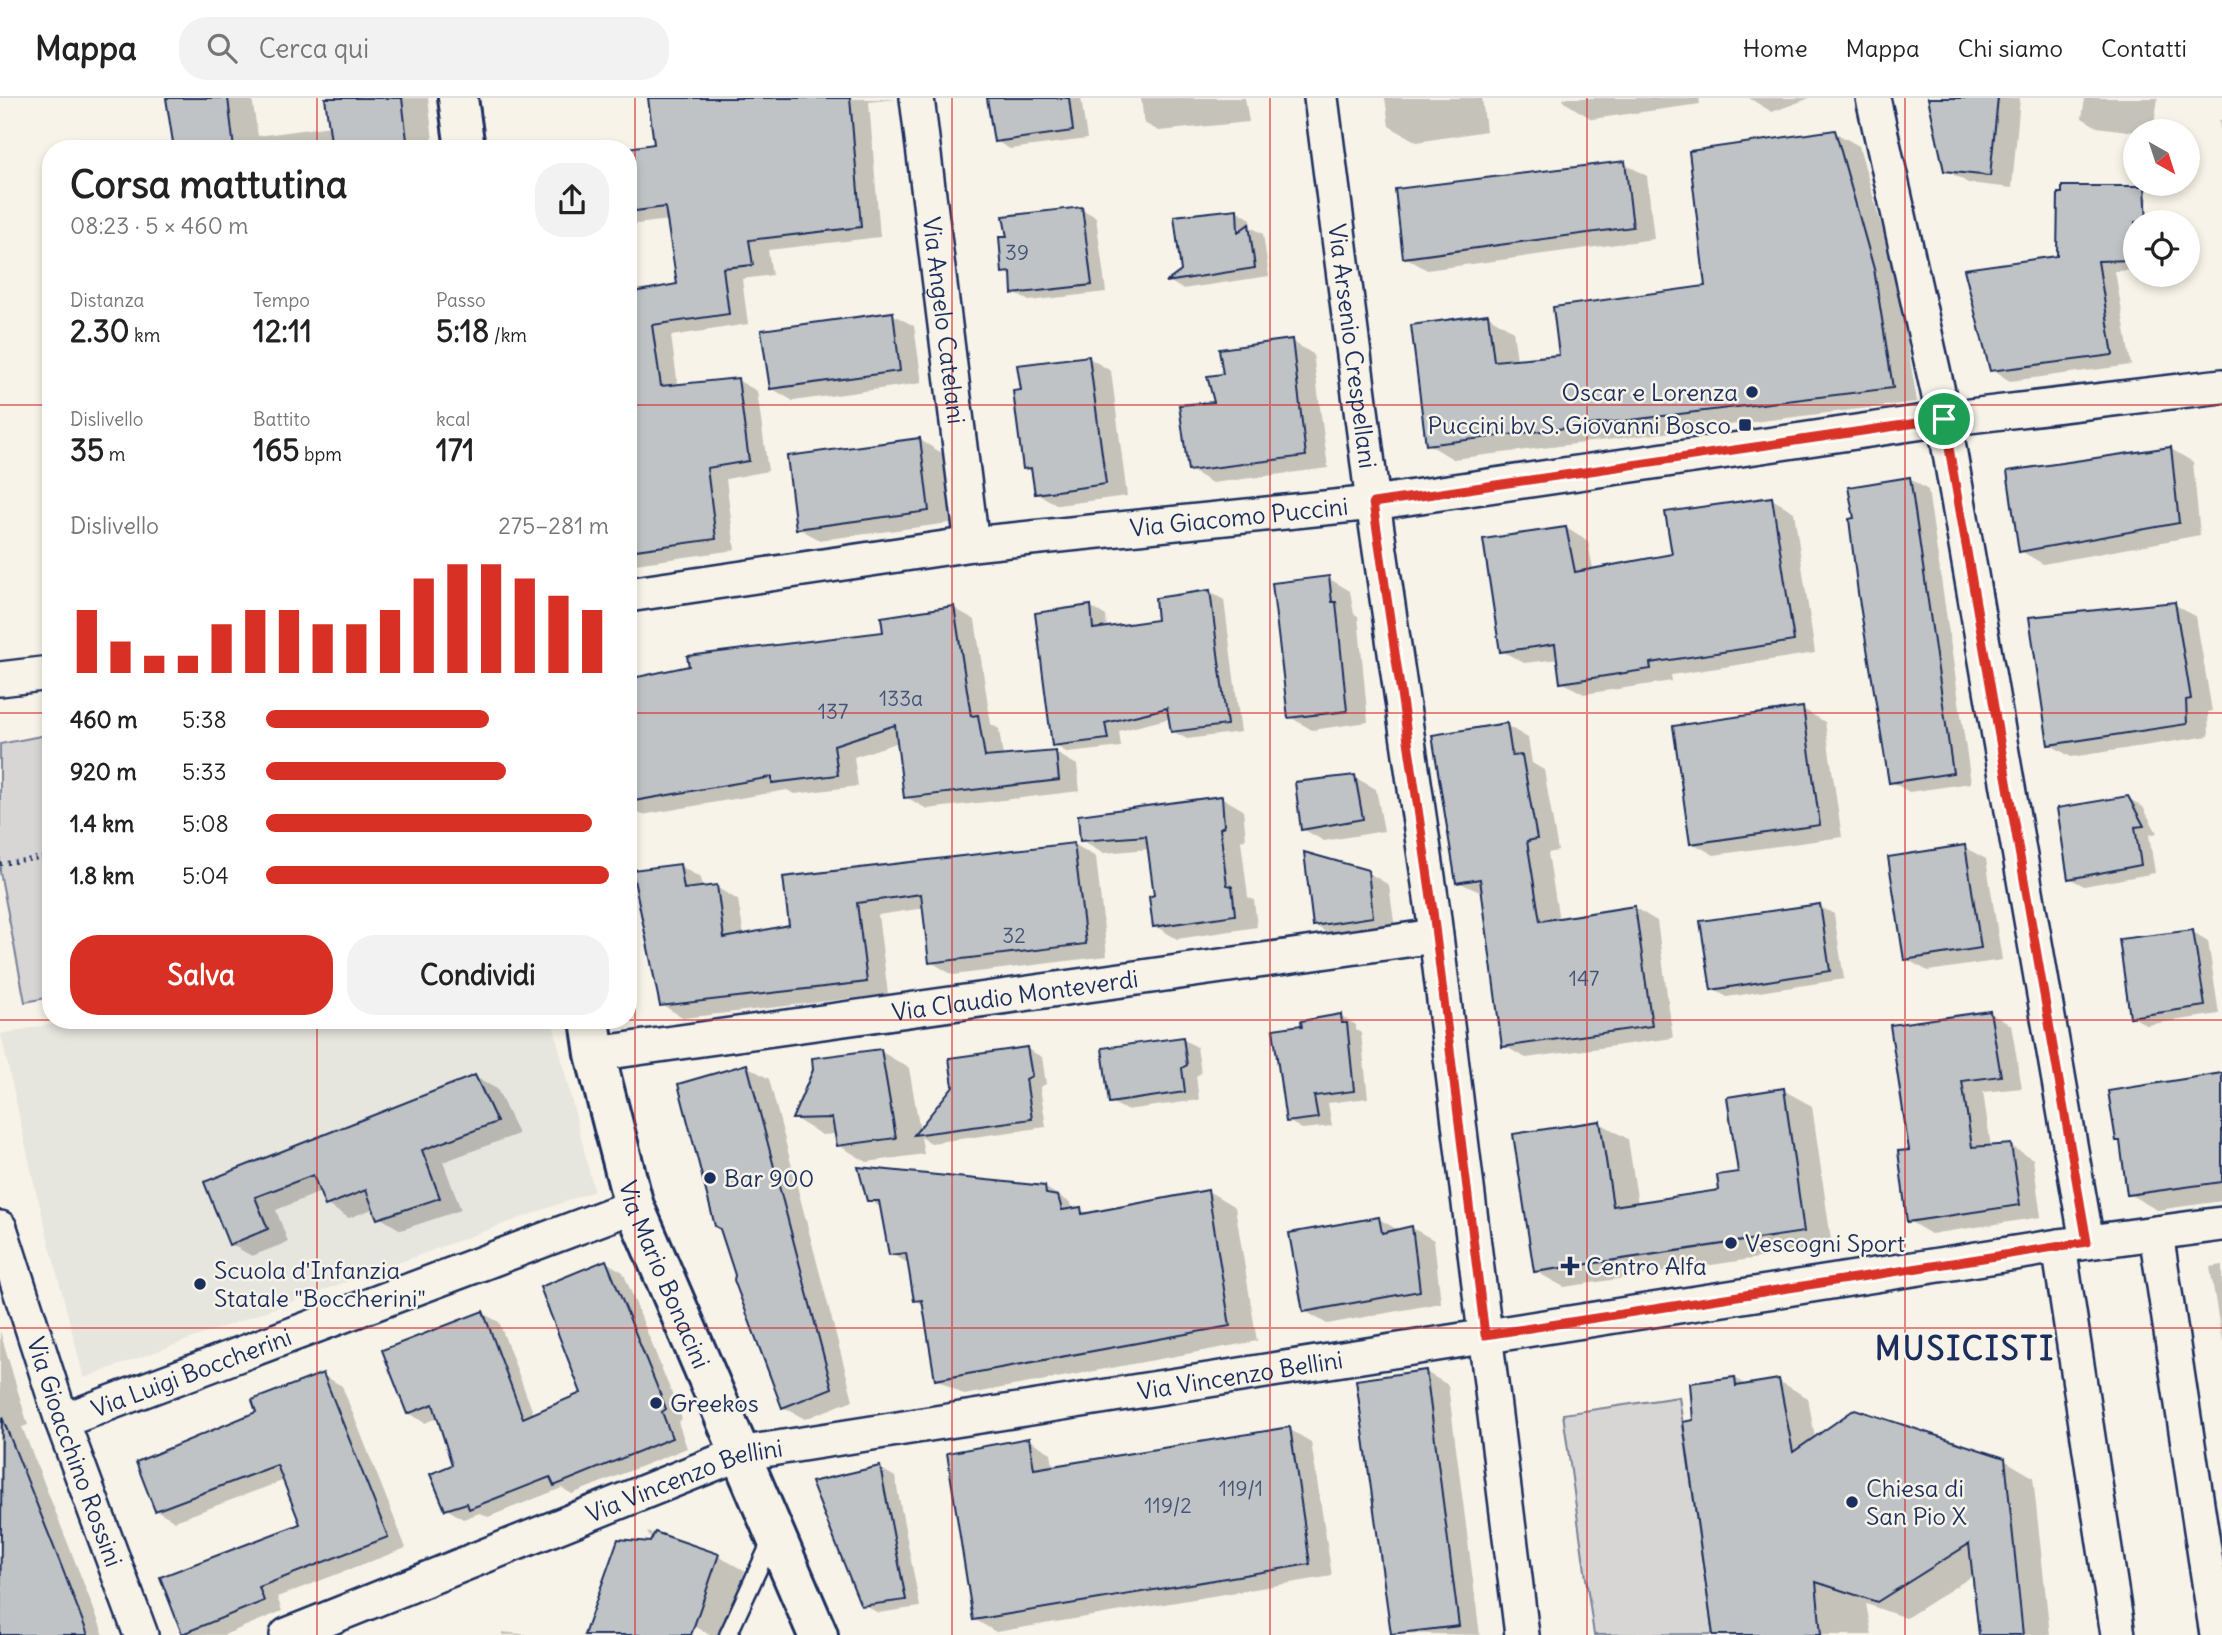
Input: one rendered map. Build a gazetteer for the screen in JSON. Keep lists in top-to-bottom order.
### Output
{
  "streets": {
    "main road": ["Via Mario Bonacini"],
    "street": [
      "Via Angelo Catelani",
      "Via Arsenio Crespellani",
      "Via Giacomo Puccini",
      "Via Claudio Monteverdi",
      "Via Luigi Boccherini",
      "Via Vincenzo Bellini",
      "Via Gioacchino Rossini"
    ]
  },
  "crossings": [
    ["Via Angelo Catelani", "Via Giacomo Puccini"],
    ["Via Arsenio Crespellani", "Via Giacomo Puccini"],
    ["Via Arsenio Crespellani", "Via Claudio Monteverdi"],
    ["Via Arsenio Crespellani", "Via Vincenzo Bellini"],
    ["Via Claudio Monteverdi", "Via Mario Bonacini"],
    ["Via Mario Bonacini", "Via Luigi Boccherini"],
    ["Via Mario Bonacini", "Via Vincenzo Bellini"],
    ["Via Luigi Boccherini", "Via Gioacchino Rossini"]
  ],
  "districts": ["MUSICISTI"],
  "places": {
    "other": [
      "Oscar e Lorenza",
      "Bar 900",
      "Vescogni Sport",
      "Scuola d'Infanzia Statale \"Boccherini\"",
      "Greekos",
      "Chiesa di San Pio X"
    ],
    "transit": ["Puccini bv S. Giovanni Bosco"],
    "health": ["Centro Alfa"]
  },
  "house_numbers": [
    "39",
    "133a",
    "137",
    "32",
    "147",
    "119/1",
    "119/2"
  ],
  "north": "bottom right",
  "page": {
    "header": "Mappa",
    "search": "Cerca qui",
    "nav": [
      "Home",
      "Mappa",
      "Chi siamo",
      "Contatti"
    ],
    "heading": ["Corsa mattutina", "08:23 · 5 × 460 m"],
    "stats": [
      ["Distanza", "2.30 km"],
      ["Tempo", "12:11"],
      ["Passo", "5:18 /km"],
      ["Dislivello", "35 m"],
      ["Battito", "165 bpm"],
      ["kcal", "171"]
    ],
    "chart": ["Dislivello", "275–281 m"],
    "list": [
      {
        "name": "460 m",
        "note": "5:38"
      },
      {
        "name": "920 m",
        "note": "5:33"
      },
      {
        "name": "1.4 km",
        "note": "5:08"
      },
      {
        "name": "1.8 km",
        "note": "5:04"
      }
    ],
    "buttons": ["Salva", "Condividi"]
  }
}
